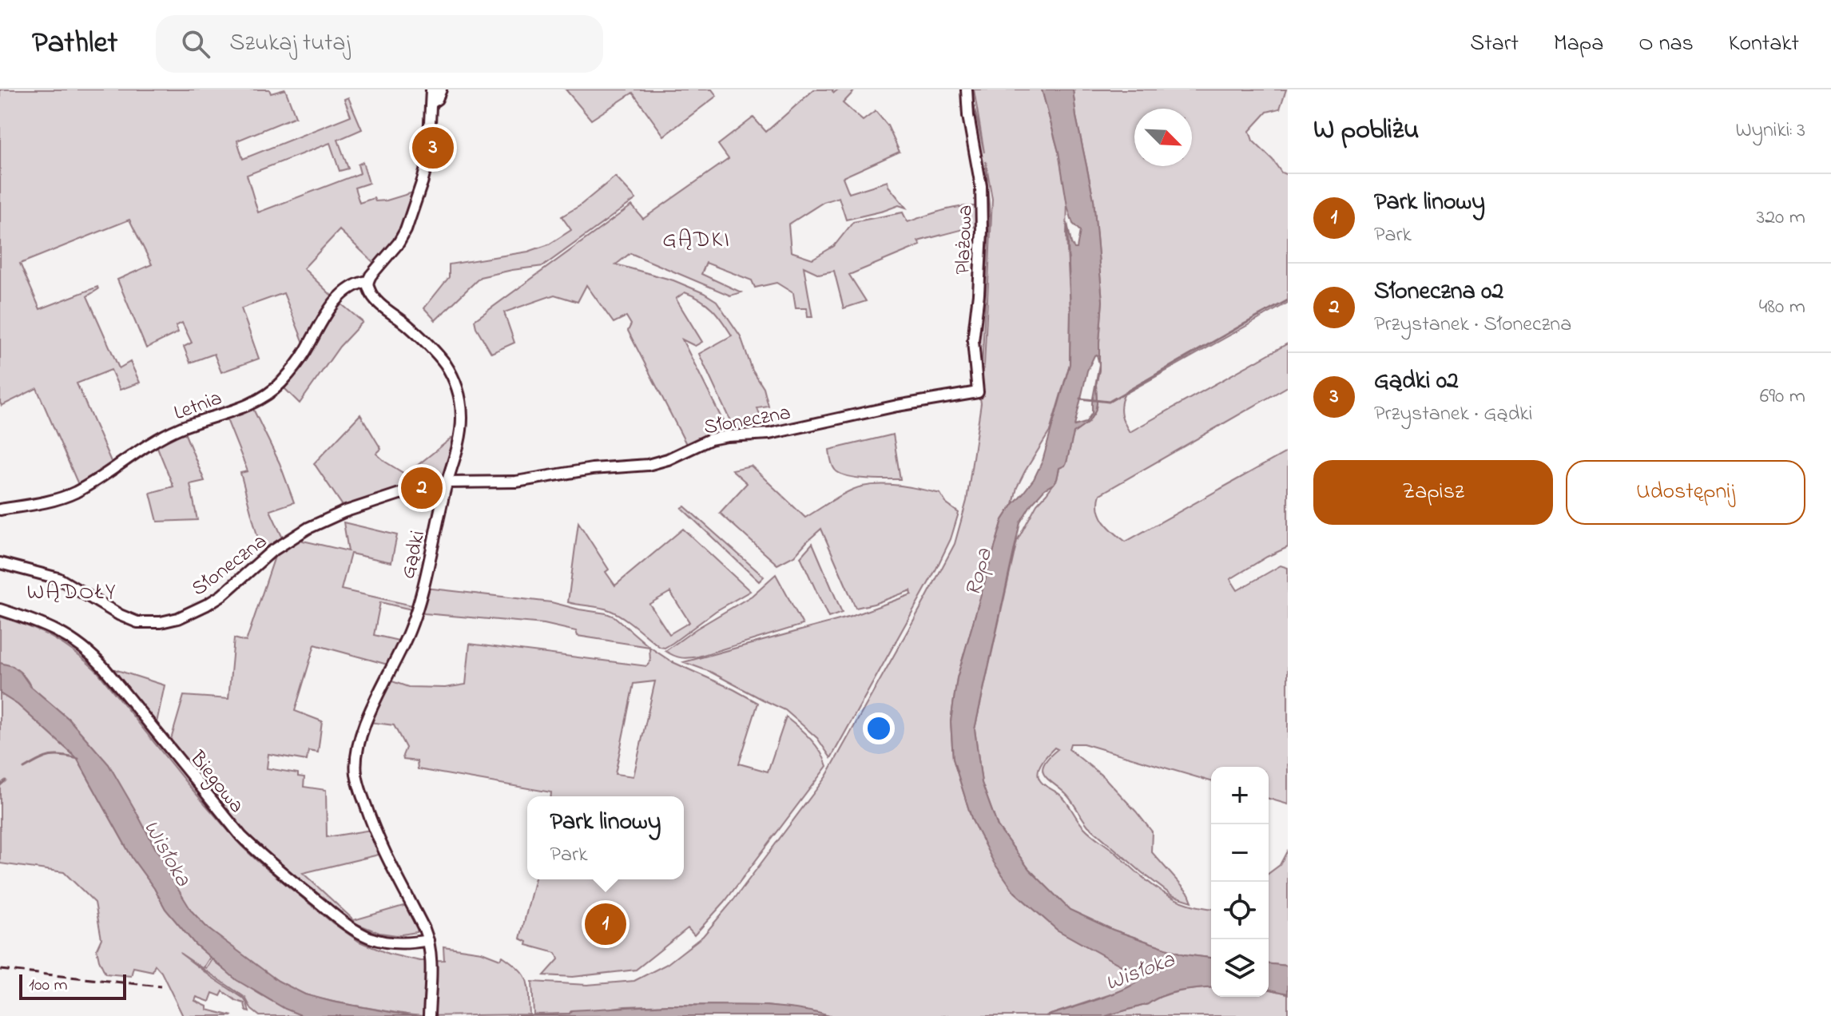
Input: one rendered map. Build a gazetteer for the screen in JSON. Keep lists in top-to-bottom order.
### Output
{
  "streets": {
    "street": [
      "Plażowa",
      "Letnia",
      "Słoneczna",
      "Gądki",
      "Biegowa"
    ]
  },
  "crossings": [
    ["Plażowa", "Słoneczna"],
    ["Letnia", "Gądki"],
    ["Słoneczna", "Gądki"],
    ["Gądki", "Biegowa"]
  ],
  "districts": ["GĄDKI", "WĄDOŁY"],
  "water": ["Ropa", "Wisłoka"],
  "scale_bar": "100 m",
  "north": "bottom right",
  "page": {
    "header": "Pathlet",
    "search": "Szukaj tutaj",
    "nav": [
      "Start",
      "Mapa",
      "O nas",
      "Kontakt"
    ],
    "heading": ["W pobliżu", "Wyniki: 3"],
    "pins": ["3", "2", "1"],
    "list": [
      {
        "mark": "1",
        "name": "Park linowy",
        "note": "Park",
        "value": "320 m"
      },
      {
        "mark": "2",
        "name": "Słoneczna 02",
        "note": "Przystanek · Słoneczna",
        "value": "480 m"
      },
      {
        "mark": "3",
        "name": "Gądki 02",
        "note": "Przystanek · Gądki",
        "value": "690 m"
      }
    ],
    "buttons": ["Zapisz", "Udostępnij"],
    "map_buttons": ["+", "−"],
    "popup": ["Park linowy", "Park"],
    "scale": "100 m"
  }
}
